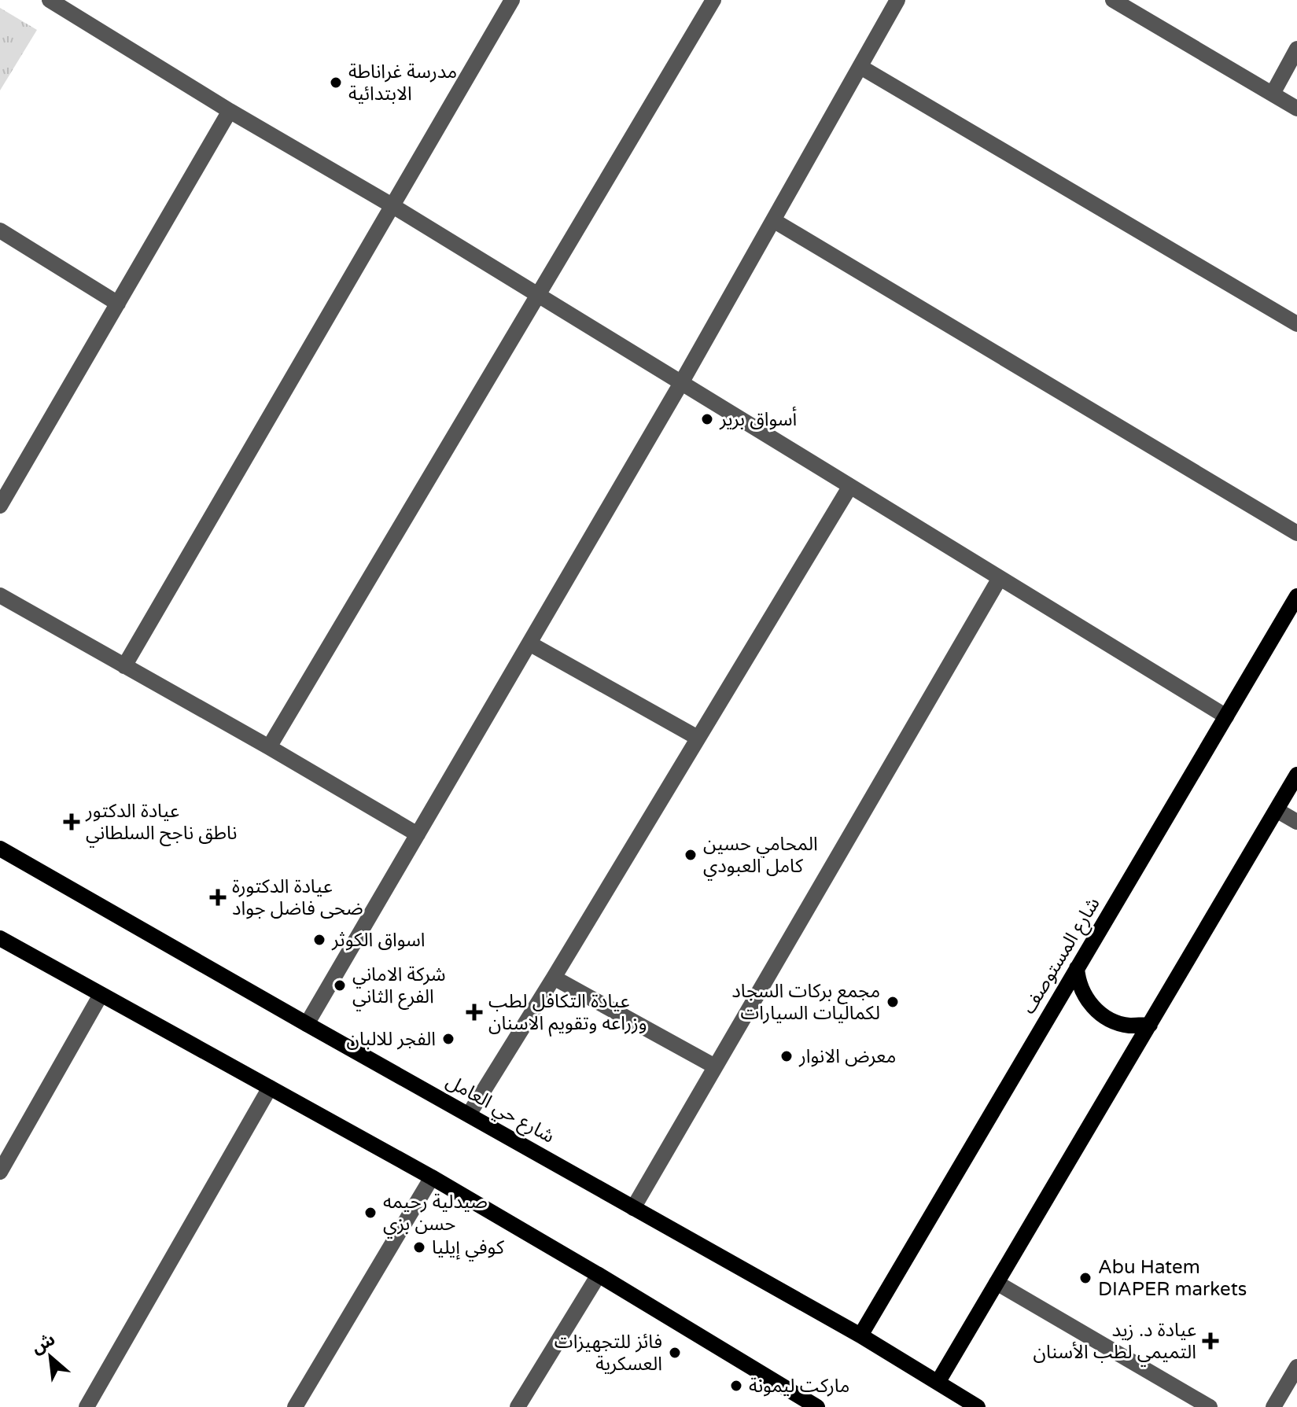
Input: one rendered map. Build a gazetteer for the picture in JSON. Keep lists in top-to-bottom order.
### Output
{
  "streets": {
    "main road": ["شارع المستوصف", "شارع حي العامل"]
  },
  "crossings": [
    ["شارع المستوصف", "شارع حي العامل"]
  ],
  "places": {
    "other": [
      "مدرسة غراناطة الابتدائية",
      "أسواق برير",
      "المحامي حسين كامل العبودي",
      "اسواق الكوثر",
      "شركة الاماني الفرع الثاني",
      "مجمع بركات السجاد لكماليات السيارات",
      "الفجر للالبان",
      "معرض الانوار",
      "صيدلية رحيمه حسن بزي",
      "كوفي إيليا",
      "Abu Hatem DIAPER markets",
      "فائز للتجهيزات العسكرية",
      "ماركت ليمونة"
    ],
    "health": [
      "عيادة الدكتور ناطق ناجح السلطاني",
      "عيادة الدكتورة ضحى فاضل جواد",
      "عيادة التكافل لطب وزراعه وتقويم الاسنان",
      "عيادة د. زيد التميمي لطب الأسنان"
    ]
  },
  "north": "top left"
}
